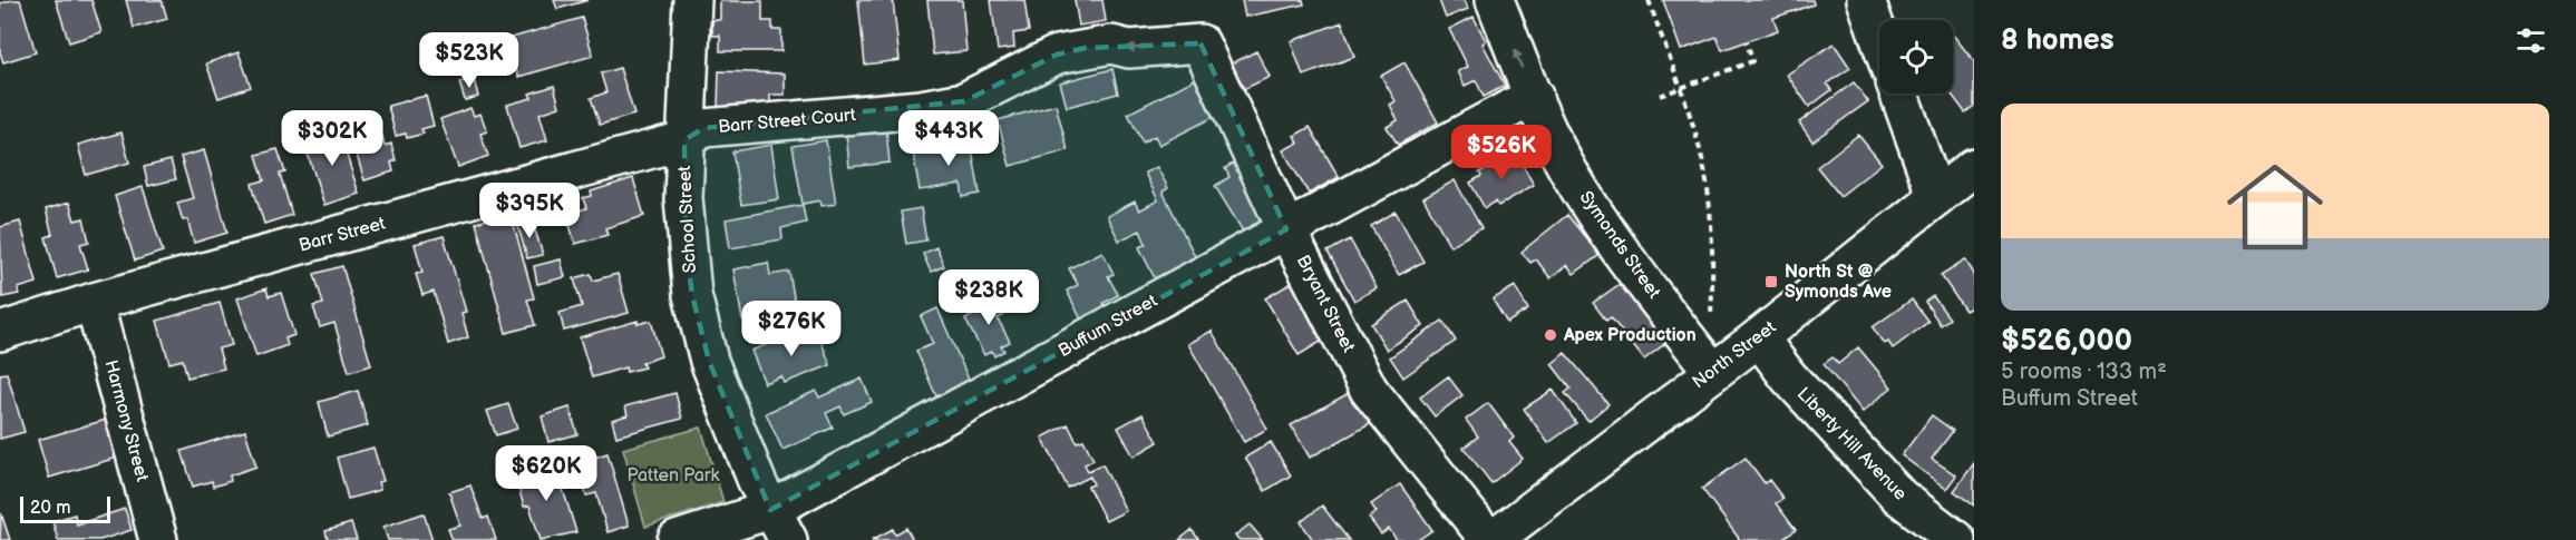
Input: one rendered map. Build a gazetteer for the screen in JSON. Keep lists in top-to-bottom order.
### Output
{
  "streets": {
    "main road": [
      "Barr Street Court",
      "School Street",
      "Barr Street",
      "Symonds Street",
      "Bryant Street",
      "Buffum Street",
      "North Street",
      "Harmony Street",
      "Liberty Hill Avenue"
    ]
  },
  "crossings": [
    ["Barr Street Court", "School Street"],
    ["Barr Street Court", "Barr Street"],
    ["Barr Street Court", "Bryant Street"],
    ["School Street", "Barr Street"],
    ["School Street", "Buffum Street"],
    ["Barr Street", "Harmony Street"],
    ["Symonds Street", "Buffum Street"],
    ["Symonds Street", "North Street"],
    ["Bryant Street", "Buffum Street"],
    ["Bryant Street", "North Street"],
    ["North Street", "Liberty Hill Avenue"]
  ],
  "one_way": ["Barr Street Court"],
  "parks": ["Patten Park"],
  "places": {
    "transit": ["North St @ Symonds Ave"],
    "other": ["Apex Production"]
  },
  "scale_bar": "20 m",
  "page": {
    "heading": "8 homes",
    "price": [
      "$523K",
      "$302K",
      "$443K",
      "$526K",
      "$395K",
      "$238K",
      "$276K",
      "$620K"
    ],
    "list": [
      {
        "name": "$526,000",
        "note": "5 rooms · 133 m² · Buffum Street"
      }
    ],
    "scale": "20 m"
  }
}
